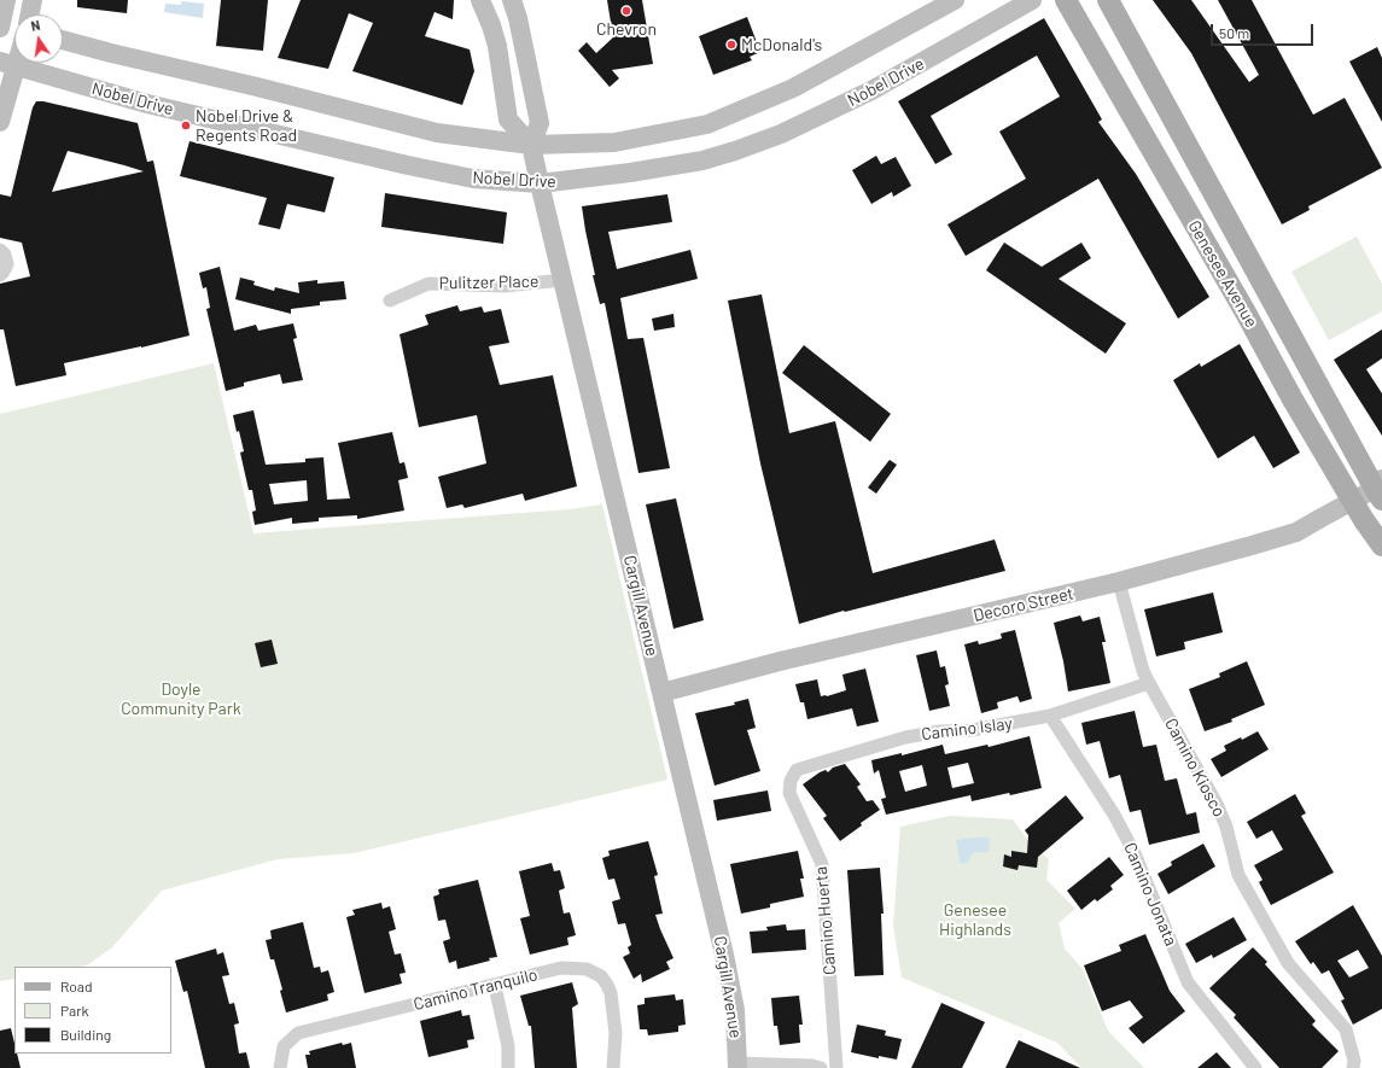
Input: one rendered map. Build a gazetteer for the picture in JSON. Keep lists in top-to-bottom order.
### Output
{
  "streets": {
    "main road": [
      "Nobel Drive",
      "Genesee Avenue",
      "Decoro Street",
      "Cargill Avenue"
    ],
    "street": [
      "Pulitzer Place",
      "Camino Islay",
      "Camino Kiosco",
      "Camino Jonata",
      "Camino Huerta",
      "Camino Tranquilo"
    ]
  },
  "crossings": [
    ["Nobel Drive", "Cargill Avenue"],
    ["Genesee Avenue", "Decoro Street"],
    ["Pulitzer Place", "Cargill Avenue"],
    ["Decoro Street", "Cargill Avenue"],
    ["Decoro Street", "Camino Kiosco"],
    ["Camino Islay", "Camino Kiosco"],
    ["Camino Islay", "Camino Jonata"],
    ["Camino Islay", "Camino Huerta"]
  ],
  "parks": ["Doyle Community Park", "Genesee Highlands"],
  "places": ["Chevron", "McDonald's", "Nobel Drive & Regents Road"],
  "legend": ["Road", "Park", "Building"],
  "scale_bar": "50 m",
  "north": "top"
}
